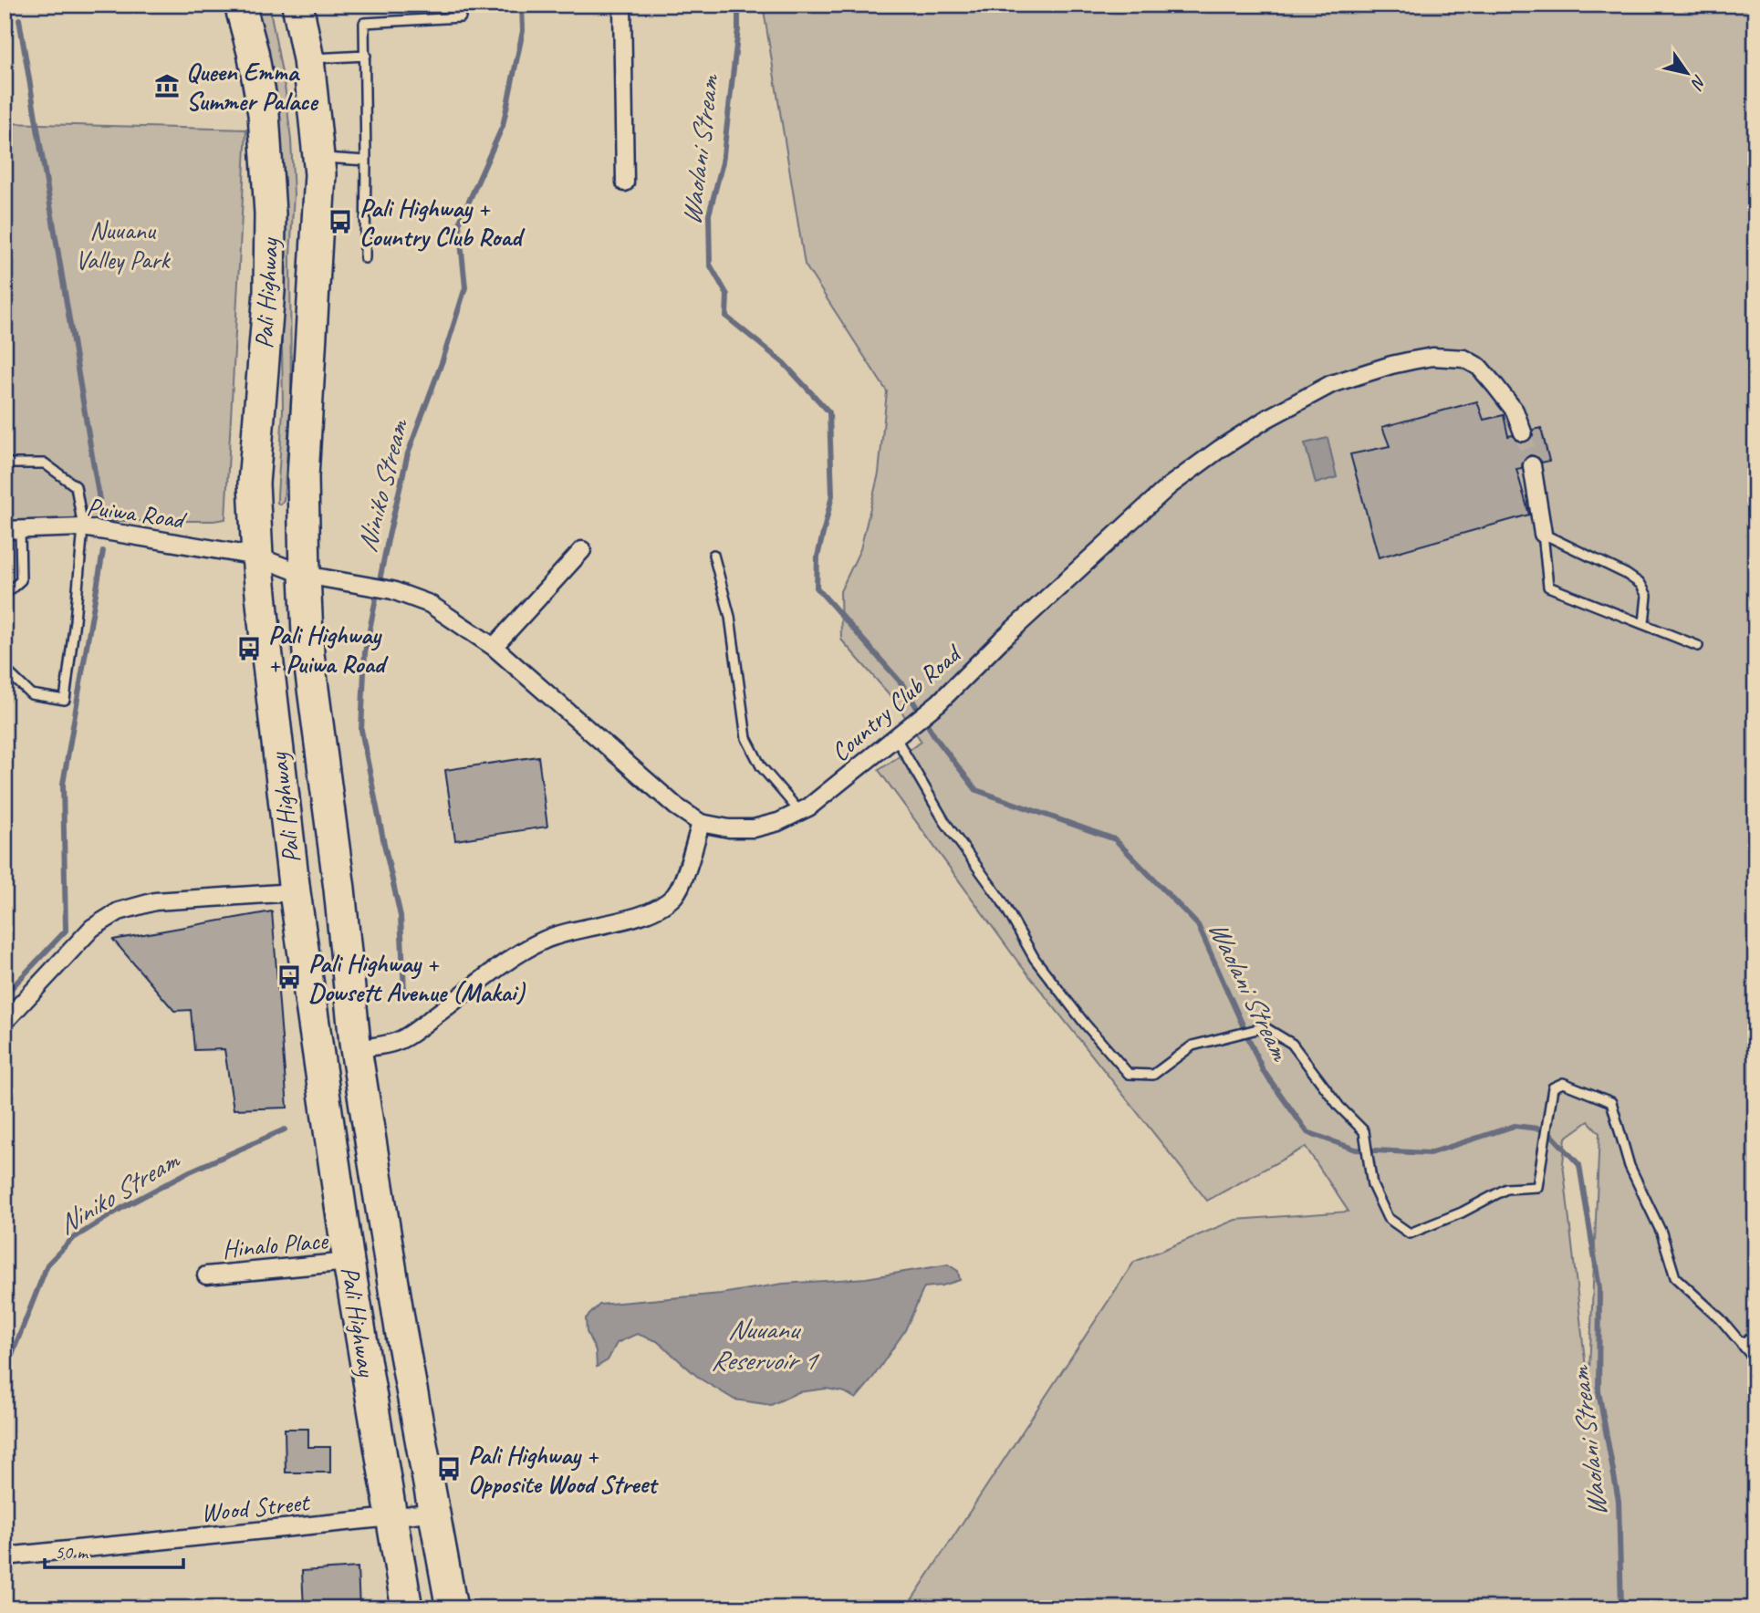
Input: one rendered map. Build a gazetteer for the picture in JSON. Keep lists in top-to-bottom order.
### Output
{
  "streets": {
    "highway": ["Pali Highway"],
    "street": [
      "Puiwa Road",
      "Country Club Road",
      "Hinalo Place",
      "Wood Street"
    ]
  },
  "crossings": [
    ["Pali Highway", "Puiwa Road"],
    ["Pali Highway", "Country Club Road"],
    ["Pali Highway", "Hinalo Place"],
    ["Pali Highway", "Wood Street"],
    ["Puiwa Road", "Country Club Road"]
  ],
  "water": ["Waolani Stream", "Niniko Stream", "Nuuanu Reservoir 1"],
  "parks": ["Nuuanu Valley Park"],
  "places": {
    "museum": ["Queen Emma Summer Palace"],
    "bus stop": [
      "Pali Highway + Country Club Road",
      "Pali Highway + Puiwa Road",
      "Pali Highway + Dowsett Avenue (Makai)",
      "Pali Highway + Opposite Wood Street"
    ]
  },
  "scale_bar": "50 m",
  "north": "bottom right"
}
